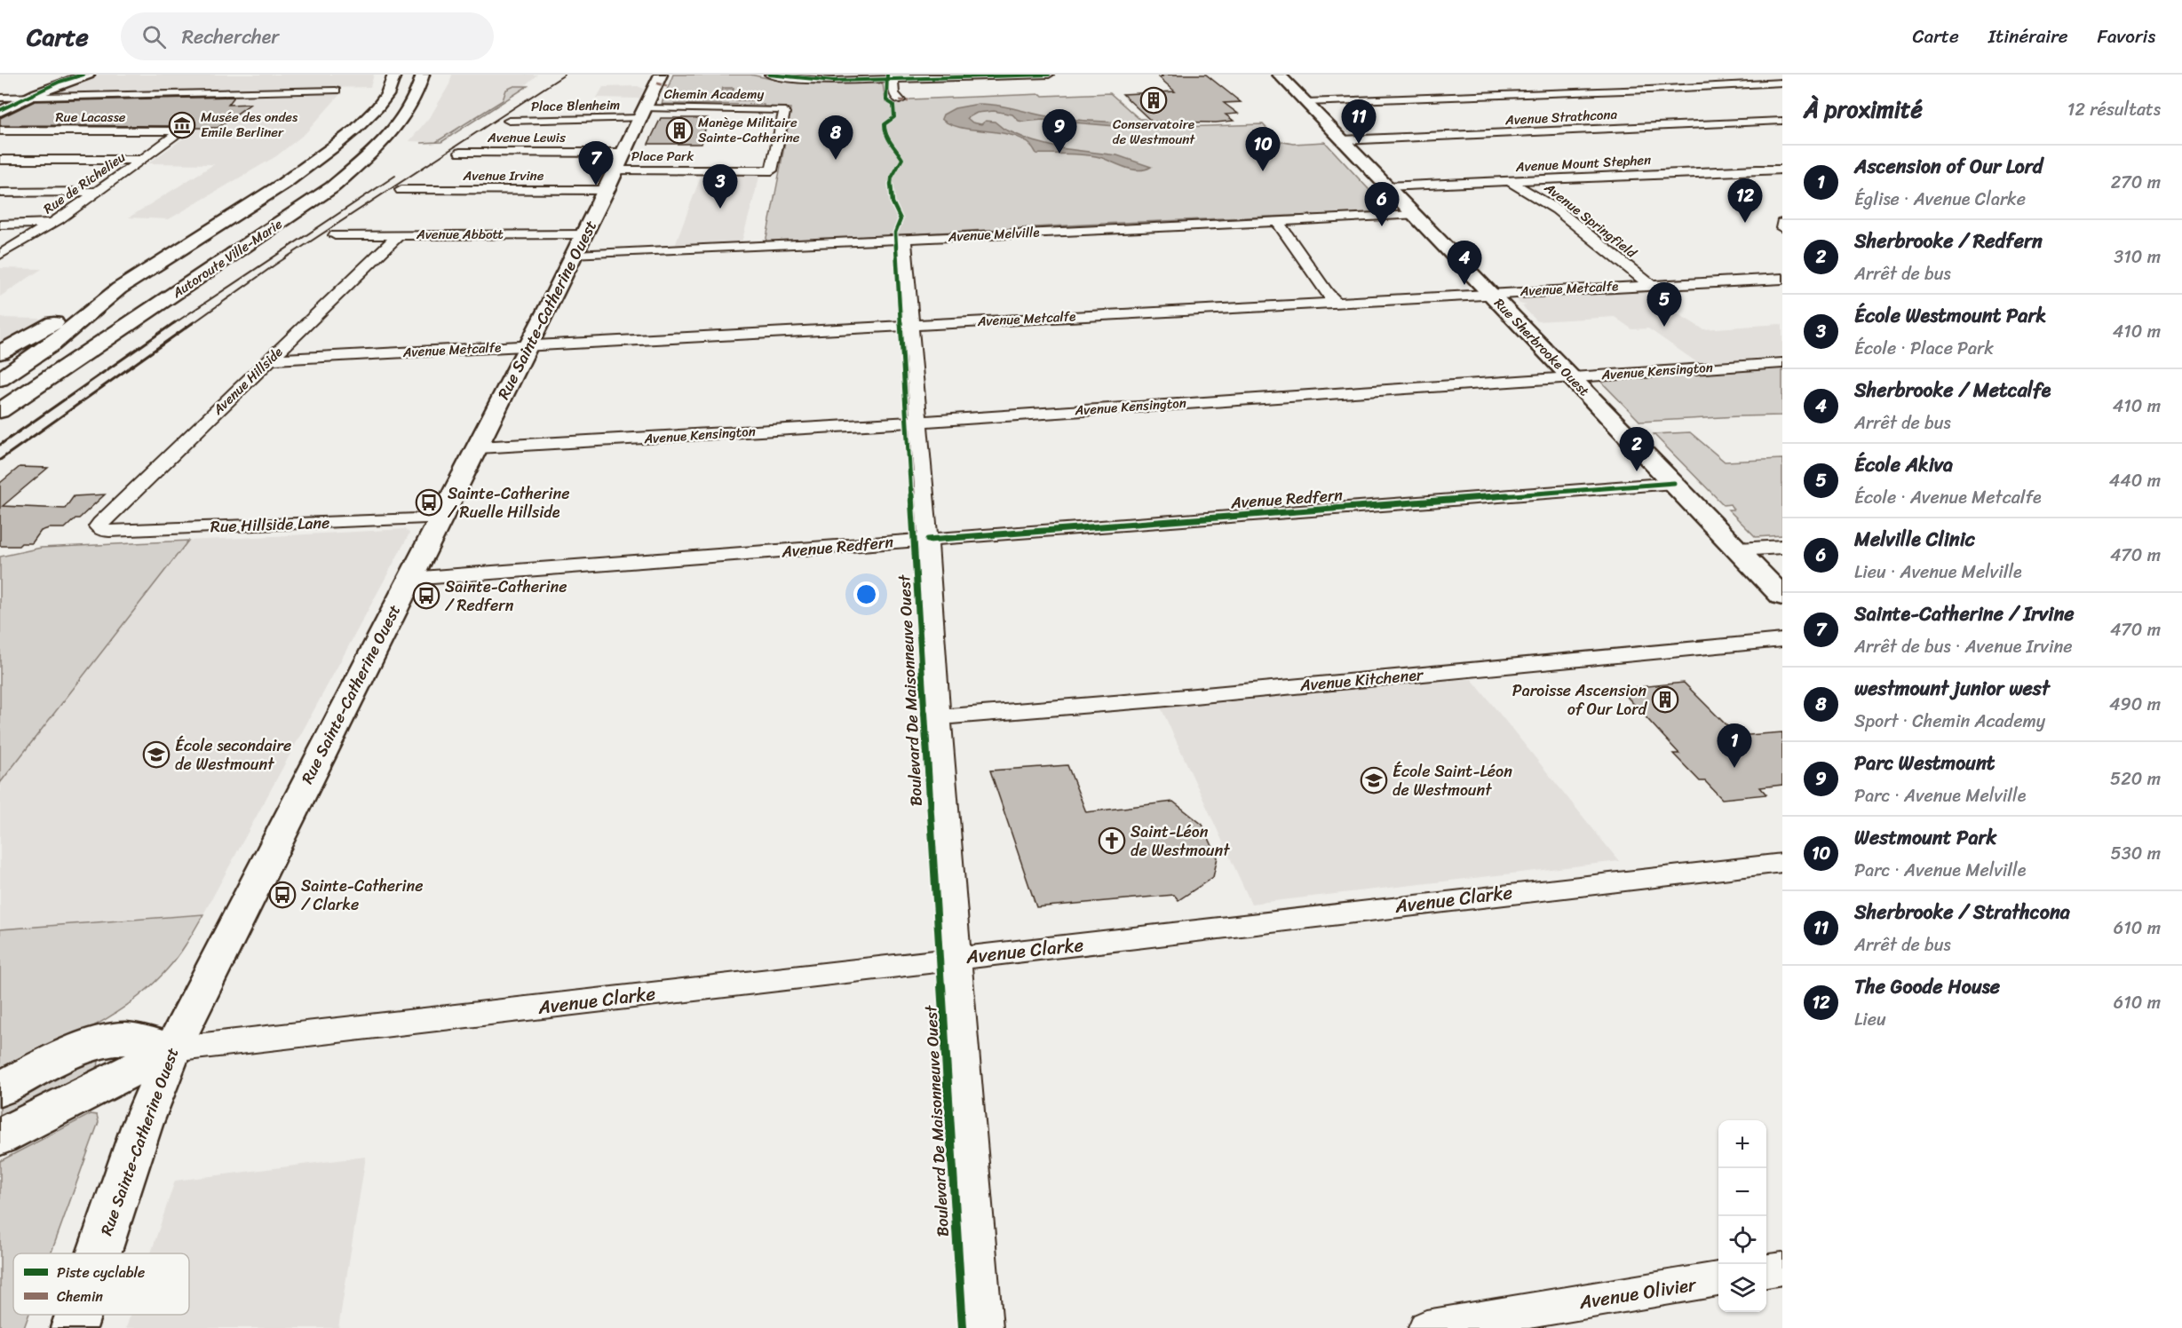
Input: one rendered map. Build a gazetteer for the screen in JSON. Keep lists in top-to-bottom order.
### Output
{
  "streets": {
    "main road": ["Autoroute Ville-Marie", "Rue Sainte-Catherine Ouest", "Rue Sherbrooke Ouest"],
    "street": [
      "Chemin Academy",
      "Place Blenheim",
      "Rue Lacasse",
      "Avenue Strathcona",
      "Avenue Lewis",
      "Place Park",
      "Avenue Mount Stephen",
      "Avenue Irvine",
      "Rue de Richelieu",
      "Avenue Springfield",
      "Avenue Abbott",
      "Avenue Melville",
      "Avenue Metcalfe",
      "Avenue Kensington",
      "Avenue Hillside",
      "Avenue Redfern",
      "Rue Hillside Lane",
      "Avenue Kitchener",
      "Boulevard De Maisonneuve Ouest",
      "Avenue Clarke",
      "Avenue Olivier"
    ]
  },
  "crossings": [
    ["Chemin Academy", "Place Blenheim"],
    ["Chemin Academy", "Place Park"],
    ["Chemin Academy", "Rue Sainte-Catherine Ouest"],
    ["Place Blenheim", "Rue Sainte-Catherine Ouest"],
    ["Rue Lacasse", "Rue de Richelieu"],
    ["Avenue Strathcona", "Rue Sherbrooke Ouest"],
    ["Avenue Lewis", "Place Park"],
    ["Avenue Lewis", "Rue Sainte-Catherine Ouest"],
    ["Place Park", "Rue Sainte-Catherine Ouest"],
    ["Avenue Mount Stephen", "Avenue Springfield"],
    ["Avenue Mount Stephen", "Rue Sherbrooke Ouest"],
    ["Avenue Irvine", "Rue Sainte-Catherine Ouest"],
    ["Avenue Springfield", "Avenue Metcalfe"],
    ["Avenue Abbott", "Rue Sainte-Catherine Ouest"],
    ["Avenue Abbott", "Avenue Hillside"],
    ["Avenue Melville", "Rue Sainte-Catherine Ouest"],
    ["Avenue Melville", "Rue Sherbrooke Ouest"],
    ["Avenue Melville", "Boulevard De Maisonneuve Ouest"],
    ["Avenue Metcalfe", "Rue Sainte-Catherine Ouest"],
    ["Avenue Metcalfe", "Rue Sherbrooke Ouest"],
    ["Avenue Metcalfe", "Avenue Hillside"],
    ["Avenue Metcalfe", "Boulevard De Maisonneuve Ouest"],
    ["Rue Sainte-Catherine Ouest", "Avenue Kensington"],
    ["Rue Sainte-Catherine Ouest", "Avenue Redfern"],
    ["Rue Sainte-Catherine Ouest", "Rue Hillside Lane"],
    ["Rue Sainte-Catherine Ouest", "Avenue Clarke"],
    ["Rue Sherbrooke Ouest", "Avenue Kensington"],
    ["Rue Sherbrooke Ouest", "Avenue Redfern"],
    ["Avenue Kensington", "Boulevard De Maisonneuve Ouest"],
    ["Avenue Hillside", "Rue Hillside Lane"],
    ["Avenue Redfern", "Boulevard De Maisonneuve Ouest"],
    ["Avenue Kitchener", "Boulevard De Maisonneuve Ouest"],
    ["Boulevard De Maisonneuve Ouest", "Avenue Clarke"]
  ],
  "places": {
    "building": ["Conservatoire de Westmount", "Manège Militaire Sainte-Catherine", "Paroisse Ascension of Our Lord"],
    "museum": ["Musée des ondes Emile Berliner"],
    "bus stop": ["Sainte-Catherine / Ruelle Hillside", "Sainte-Catherine / Redfern", "Sainte-Catherine / Clarke"],
    "school or university": ["École secondaire de Westmount", "École Saint-Léon de Westmount"],
    "church": ["Saint-Léon de Westmount"]
  },
  "legend": ["Piste cyclable", "Chemin"],
  "page": {
    "header": "Carte",
    "search": "Rechercher",
    "nav": ["Carte", "Itinéraire", "Favoris"],
    "heading": ["À proximité", "12 résultats"],
    "pins": [
      "11",
      "9",
      "8",
      "10",
      "7",
      "3",
      "12",
      "6",
      "4",
      "5",
      "2",
      "1"
    ],
    "list": [
      {
        "mark": "1",
        "name": "Ascension of Our Lord",
        "note": "Église · Avenue Clarke",
        "value": "270 m"
      },
      {
        "mark": "2",
        "name": "Sherbrooke / Redfern",
        "note": "Arrêt de bus",
        "value": "310 m"
      },
      {
        "mark": "3",
        "name": "École Westmount Park",
        "note": "École · Place Park",
        "value": "410 m"
      },
      {
        "mark": "4",
        "name": "Sherbrooke / Metcalfe",
        "note": "Arrêt de bus",
        "value": "410 m"
      },
      {
        "mark": "5",
        "name": "École Akiva",
        "note": "École · Avenue Metcalfe",
        "value": "440 m"
      },
      {
        "mark": "6",
        "name": "Melville Clinic",
        "note": "Lieu · Avenue Melville",
        "value": "470 m"
      },
      {
        "mark": "7",
        "name": "Sainte-Catherine / Irvine",
        "note": "Arrêt de bus · Avenue Irvine",
        "value": "470 m"
      },
      {
        "mark": "8",
        "name": "westmount junior west",
        "note": "Sport · Chemin Academy",
        "value": "490 m"
      },
      {
        "mark": "9",
        "name": "Parc Westmount",
        "note": "Parc · Avenue Melville",
        "value": "520 m"
      },
      {
        "mark": "10",
        "name": "Westmount Park",
        "note": "Parc · Avenue Melville",
        "value": "530 m"
      },
      {
        "mark": "11",
        "name": "Sherbrooke / Strathcona",
        "note": "Arrêt de bus",
        "value": "610 m"
      },
      {
        "mark": "12",
        "name": "The Goode House",
        "note": "Lieu",
        "value": "610 m"
      }
    ],
    "map_buttons": ["+", "−"]
  }
}
